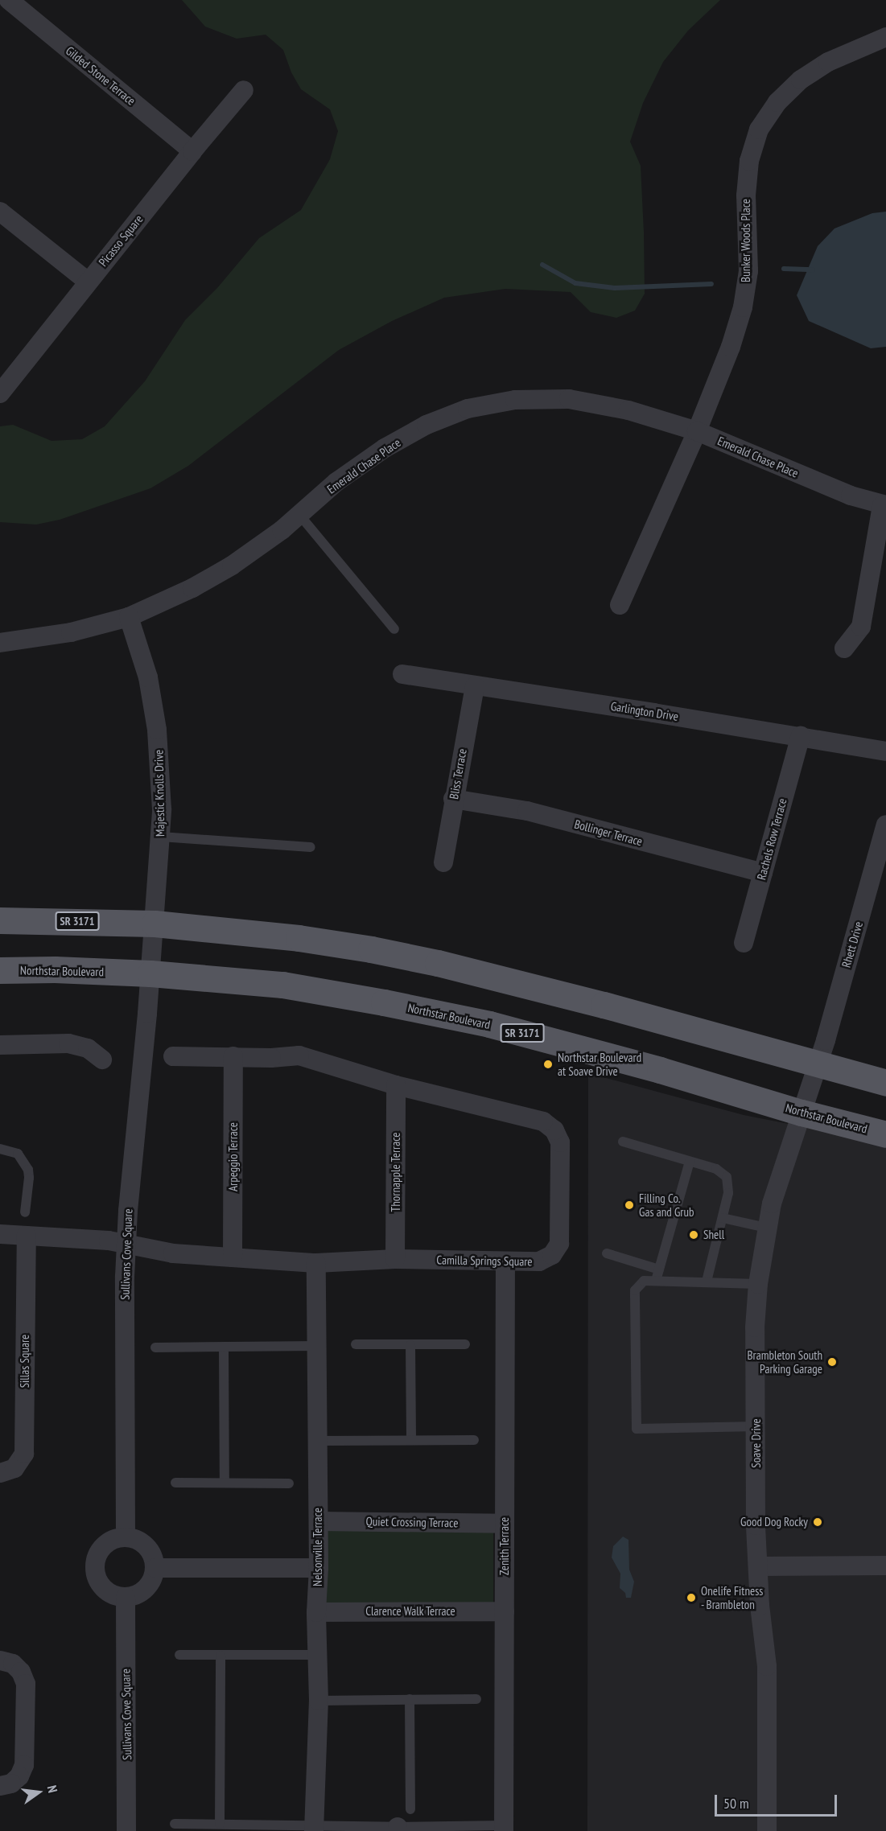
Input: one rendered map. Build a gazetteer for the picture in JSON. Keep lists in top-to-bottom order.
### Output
{
  "streets": {
    "main road": ["SR 3171", "Northstar Boulevard"],
    "street": [
      "Gilded Stone Terrace",
      "Picasso Square",
      "Bunker Woods Place",
      "Emerald Chase Place",
      "Garlington Drive",
      "Bliss Terrace",
      "Majestic Knolls Drive",
      "Bollinger Terrace",
      "Rachels Row Terrace",
      "Rhett Drive",
      "Arpeggio Terrace",
      "Thornapple Terrace",
      "Sullivans Cove Square",
      "Camilla Springs Square",
      "Sillas Square",
      "Soave Drive",
      "Quiet Crossing Terrace",
      "Zenith Terrace",
      "Nelsonville Terrace",
      "Clarence Walk Terrace"
    ]
  },
  "crossings": [
    ["Gilded Stone Terrace", "Picasso Square"],
    ["Bunker Woods Place", "Emerald Chase Place"],
    ["Emerald Chase Place", "Majestic Knolls Drive"],
    ["Garlington Drive", "Bliss Terrace"],
    ["Garlington Drive", "Rachels Row Terrace"],
    ["Bliss Terrace", "Bollinger Terrace"],
    ["Majestic Knolls Drive", "SR 3171"],
    ["Majestic Knolls Drive", "Northstar Boulevard"],
    ["Majestic Knolls Drive", "Sullivans Cove Square"],
    ["Bollinger Terrace", "Rachels Row Terrace"],
    ["SR 3171", "Rhett Drive"],
    ["SR 3171", "Soave Drive"],
    ["Rhett Drive", "Soave Drive"],
    ["Northstar Boulevard", "Sullivans Cove Square"],
    ["Northstar Boulevard", "Soave Drive"],
    ["Arpeggio Terrace", "Camilla Springs Square"],
    ["Thornapple Terrace", "Camilla Springs Square"],
    ["Sullivans Cove Square", "Camilla Springs Square"],
    ["Camilla Springs Square", "Sillas Square"],
    ["Camilla Springs Square", "Zenith Terrace"],
    ["Camilla Springs Square", "Nelsonville Terrace"],
    ["Quiet Crossing Terrace", "Zenith Terrace"],
    ["Quiet Crossing Terrace", "Nelsonville Terrace"],
    ["Zenith Terrace", "Clarence Walk Terrace"],
    ["Nelsonville Terrace", "Clarence Walk Terrace"]
  ],
  "places": [
    "Northstar Boulevard at Soave Drive",
    "Filling Co. Gas and Grub",
    "Shell",
    "Brambleton South Parking Garage",
    "Good Dog Rocky",
    "Onelife Fitness - Brambleton"
  ],
  "scale_bar": "50 m",
  "north": "right"
}
